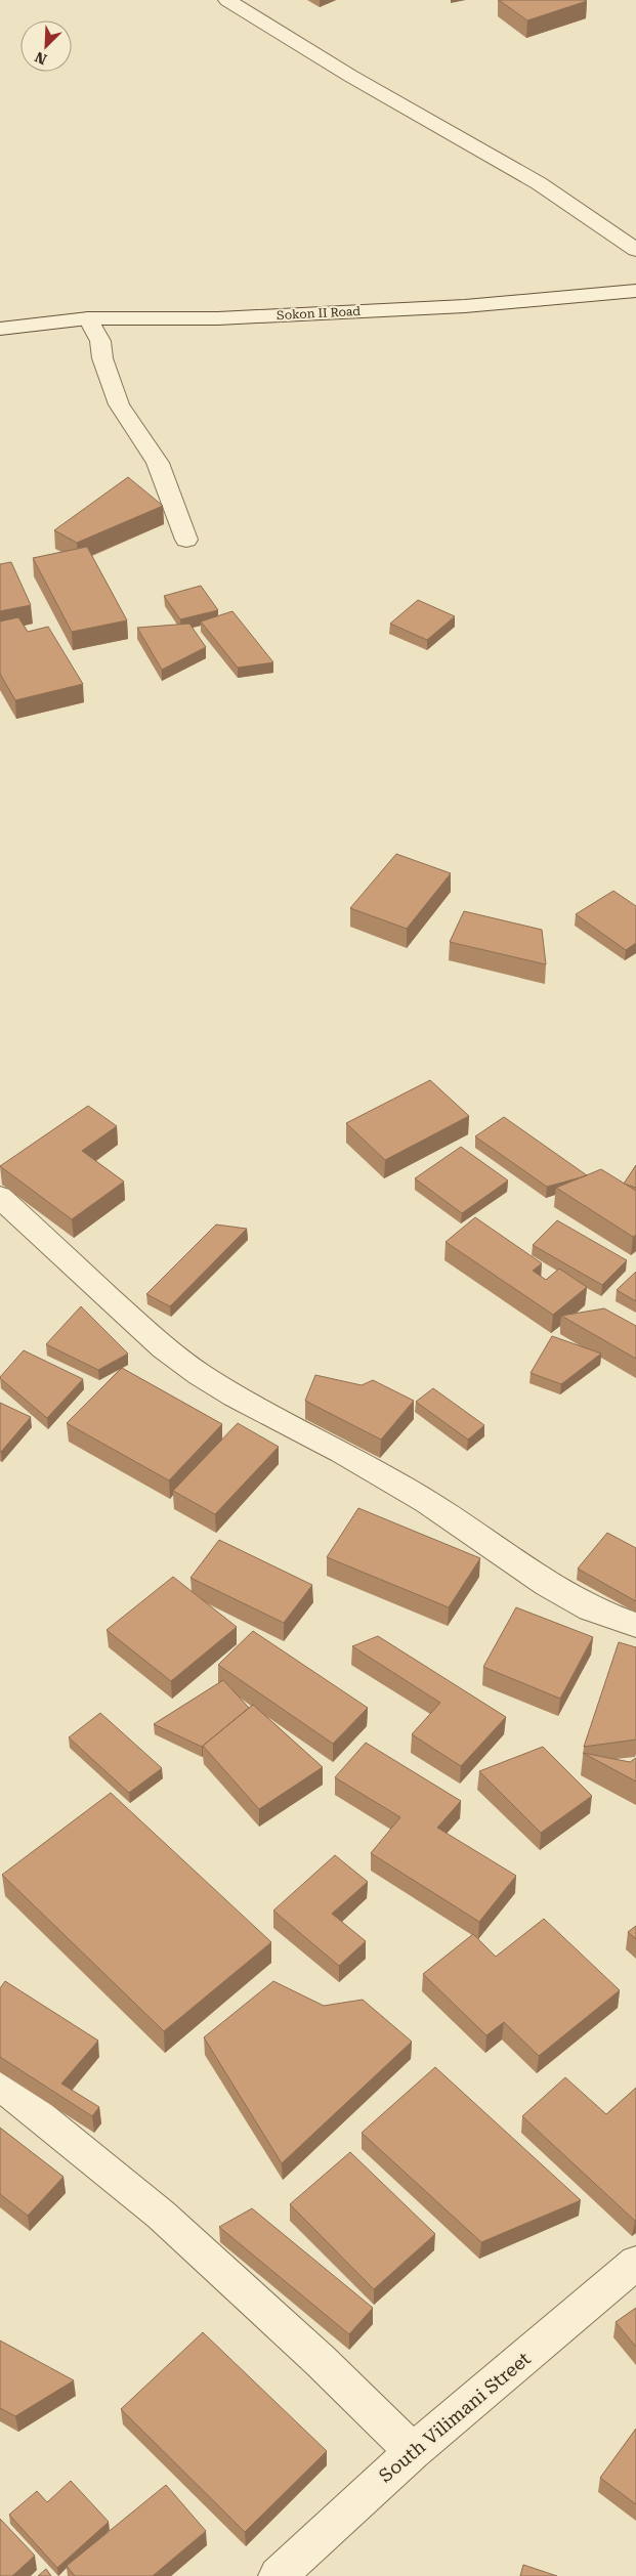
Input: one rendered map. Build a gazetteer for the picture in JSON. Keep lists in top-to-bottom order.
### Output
{
  "streets": {
    "street": ["Sokon II Road", "South Vilimani Street"]
  },
  "north": "bottom left"
}
